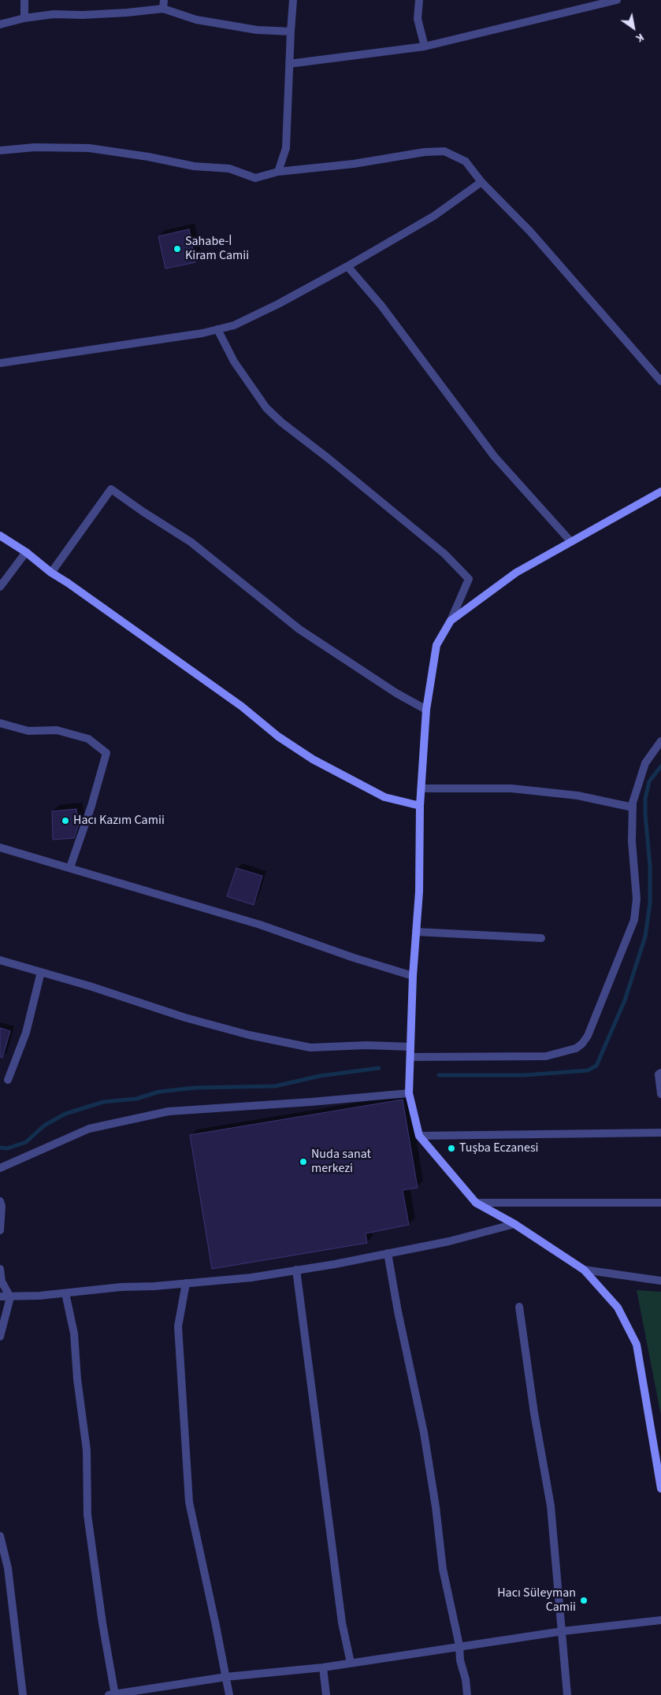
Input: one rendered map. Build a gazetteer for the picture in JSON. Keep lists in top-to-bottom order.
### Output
{
  "places": [
    "Sahabe-İ Kiram Camii",
    "Hacı Kazım Camii",
    "Tuşba Eczanesi",
    "Nuda sanat merkezi",
    "Hacı Süleyman Camii"
  ],
  "north": "bottom right"
}
